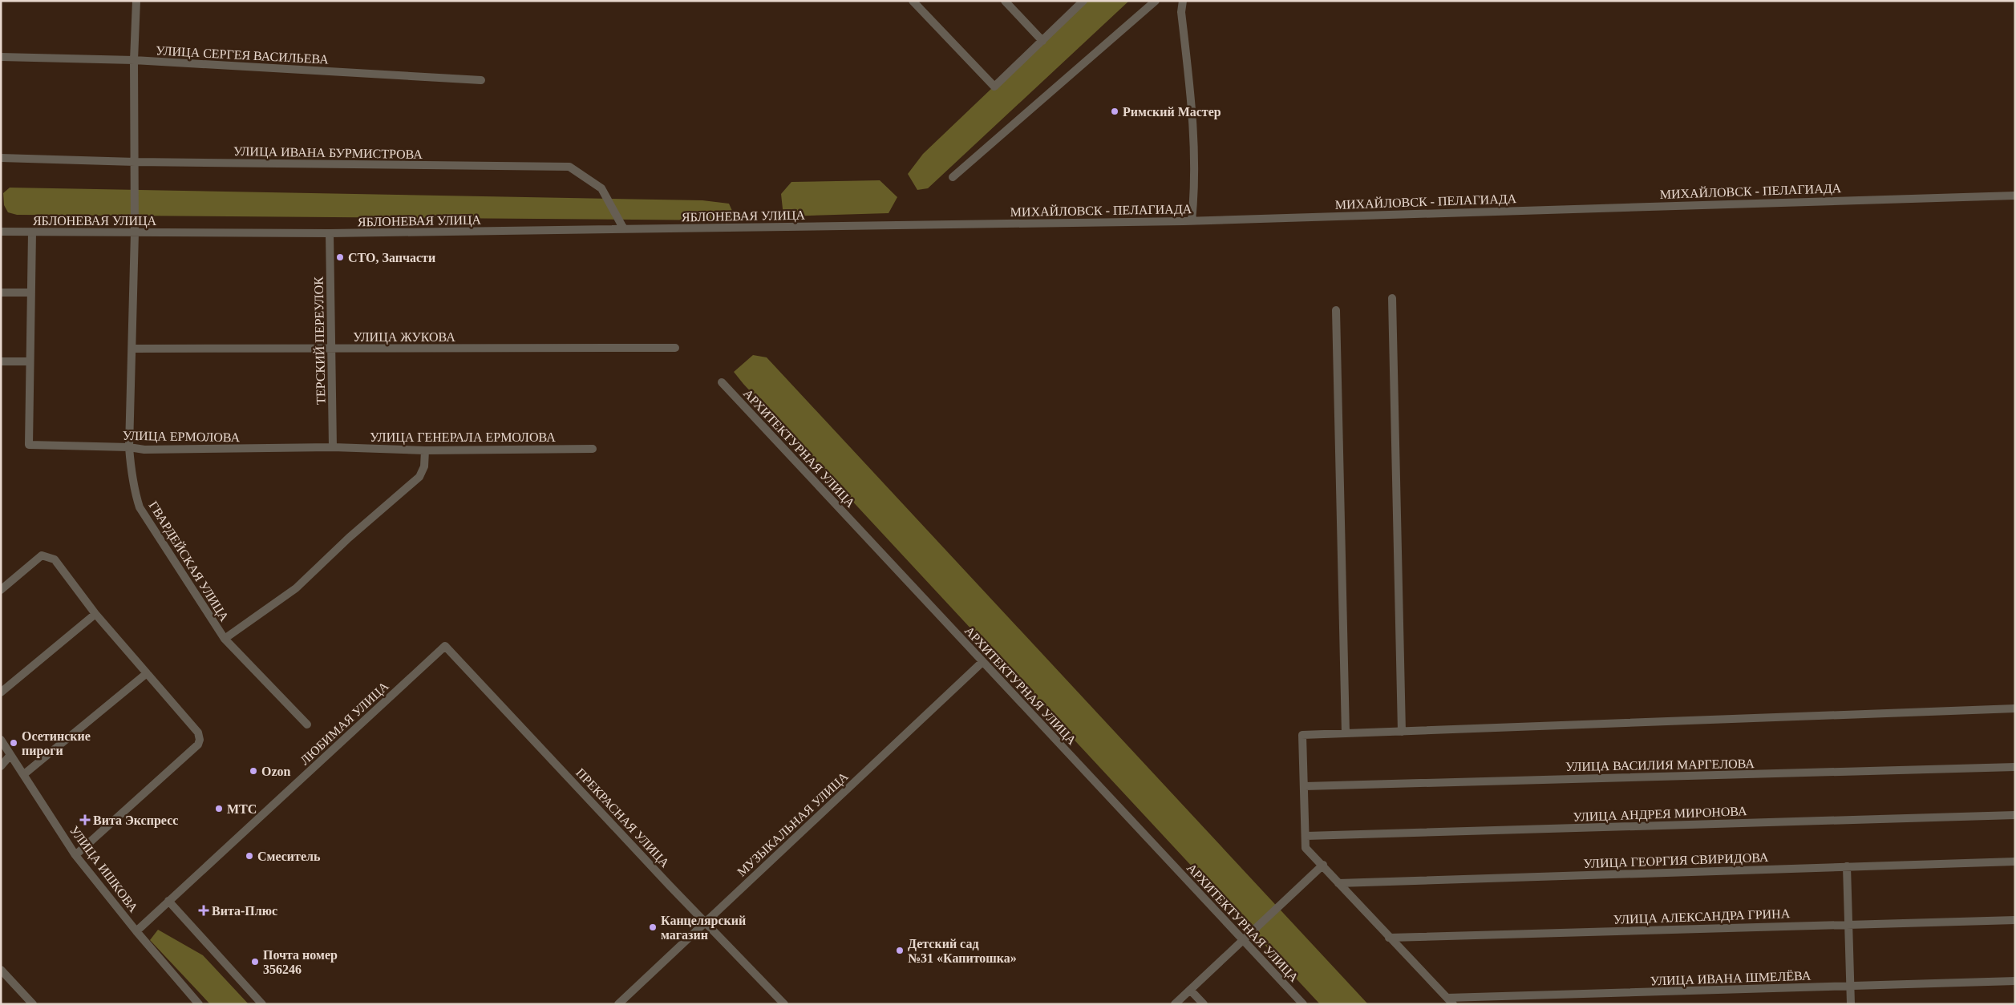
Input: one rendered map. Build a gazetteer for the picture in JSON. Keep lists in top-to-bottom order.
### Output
{
  "streets": {
    "street": [
      "УЛИЦА СЕРГЕЯ ВАСИЛЬЕВА",
      "УЛИЦА ИВАНА БУРМИСТРОВА",
      "МИХАЙЛОВСК - ПЕЛАГИАДА",
      "ЯБЛОНЕВАЯ УЛИЦА",
      "УЛИЦА ЖУКОВА",
      "ТЕРСКИЙ ПЕРЕУЛОК",
      "УЛИЦА ЕРМОЛОВА",
      "УЛИЦА ГЕНЕРАЛА ЕРМОЛОВА",
      "АРХИТЕКТУРНАЯ УЛИЦА",
      "ГВАРДЕЙСКАЯ УЛИЦА",
      "ЛЮБИМАЯ УЛИЦА",
      "УЛИЦА ВАСИЛИЯ МАРГЕЛОВА",
      "УЛИЦА АНДРЕЯ МИРОНОВА",
      "ПРЕКРАСНАЯ УЛИЦА",
      "МУЗЫКАЛЬНАЯ УЛИЦА",
      "УЛИЦА ГЕОРГИЯ СВИРИДОВА",
      "УЛИЦА ИШКОВА",
      "УЛИЦА АЛЕКСАНДРА ГРИНА",
      "УЛИЦА ИВАНА ШМЕЛЁВА"
    ]
  },
  "crossings": [
    ["УЛИЦА СЕРГЕЯ ВАСИЛЬЕВА", "ГВАРДЕЙСКАЯ УЛИЦА"],
    ["УЛИЦА ИВАНА БУРМИСТРОВА", "ЯБЛОНЕВАЯ УЛИЦА"],
    ["УЛИЦА ИВАНА БУРМИСТРОВА", "ГВАРДЕЙСКАЯ УЛИЦА"],
    ["МИХАЙЛОВСК - ПЕЛАГИАДА", "ЯБЛОНЕВАЯ УЛИЦА"],
    ["ЯБЛОНЕВАЯ УЛИЦА", "ТЕРСКИЙ ПЕРЕУЛОК"],
    ["ЯБЛОНЕВАЯ УЛИЦА", "ГВАРДЕЙСКАЯ УЛИЦА"],
    ["УЛИЦА ЖУКОВА", "ТЕРСКИЙ ПЕРЕУЛОК"],
    ["УЛИЦА ЖУКОВА", "ГВАРДЕЙСКАЯ УЛИЦА"],
    ["ТЕРСКИЙ ПЕРЕУЛОК", "УЛИЦА ЕРМОЛОВА"],
    ["ТЕРСКИЙ ПЕРЕУЛОК", "УЛИЦА ГЕНЕРАЛА ЕРМОЛОВА"],
    ["УЛИЦА ЕРМОЛОВА", "УЛИЦА ГЕНЕРАЛА ЕРМОЛОВА"],
    ["УЛИЦА ЕРМОЛОВА", "ГВАРДЕЙСКАЯ УЛИЦА"],
    ["АРХИТЕКТУРНАЯ УЛИЦА", "МУЗЫКАЛЬНАЯ УЛИЦА"],
    ["ЛЮБИМАЯ УЛИЦА", "ПРЕКРАСНАЯ УЛИЦА"],
    ["ЛЮБИМАЯ УЛИЦА", "УЛИЦА ИШКОВА"],
    ["ПРЕКРАСНАЯ УЛИЦА", "МУЗЫКАЛЬНАЯ УЛИЦА"]
  ],
  "places": {
    "other": [
      "Римский Мастер",
      "СТО, Запчасти",
      "Осетинские пироги",
      "Ozon",
      "МТС",
      "Смеситель",
      "Канцелярский магазин",
      "Детский сад №31 «Капитошка»",
      "Почта номер 356246"
    ],
    "health": ["Вита Экспресс", "Вита-Плюс"]
  }
}
